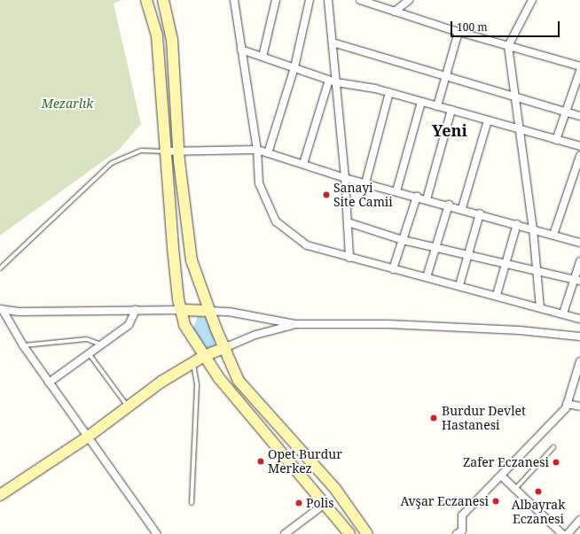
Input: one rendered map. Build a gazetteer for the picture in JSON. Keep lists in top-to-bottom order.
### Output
{
  "districts": ["Yeni"],
  "parks": ["Mezarlık"],
  "places": [
    "Sanayi Site Camii",
    "Burdur Devlet Hastanesi",
    "Opet Burdur Merkez",
    "Zafer Eczanesi",
    "Albayrak Eczanesi",
    "Avşar Eczanesi",
    "Polis"
  ],
  "scale_bar": "100 m"
}
